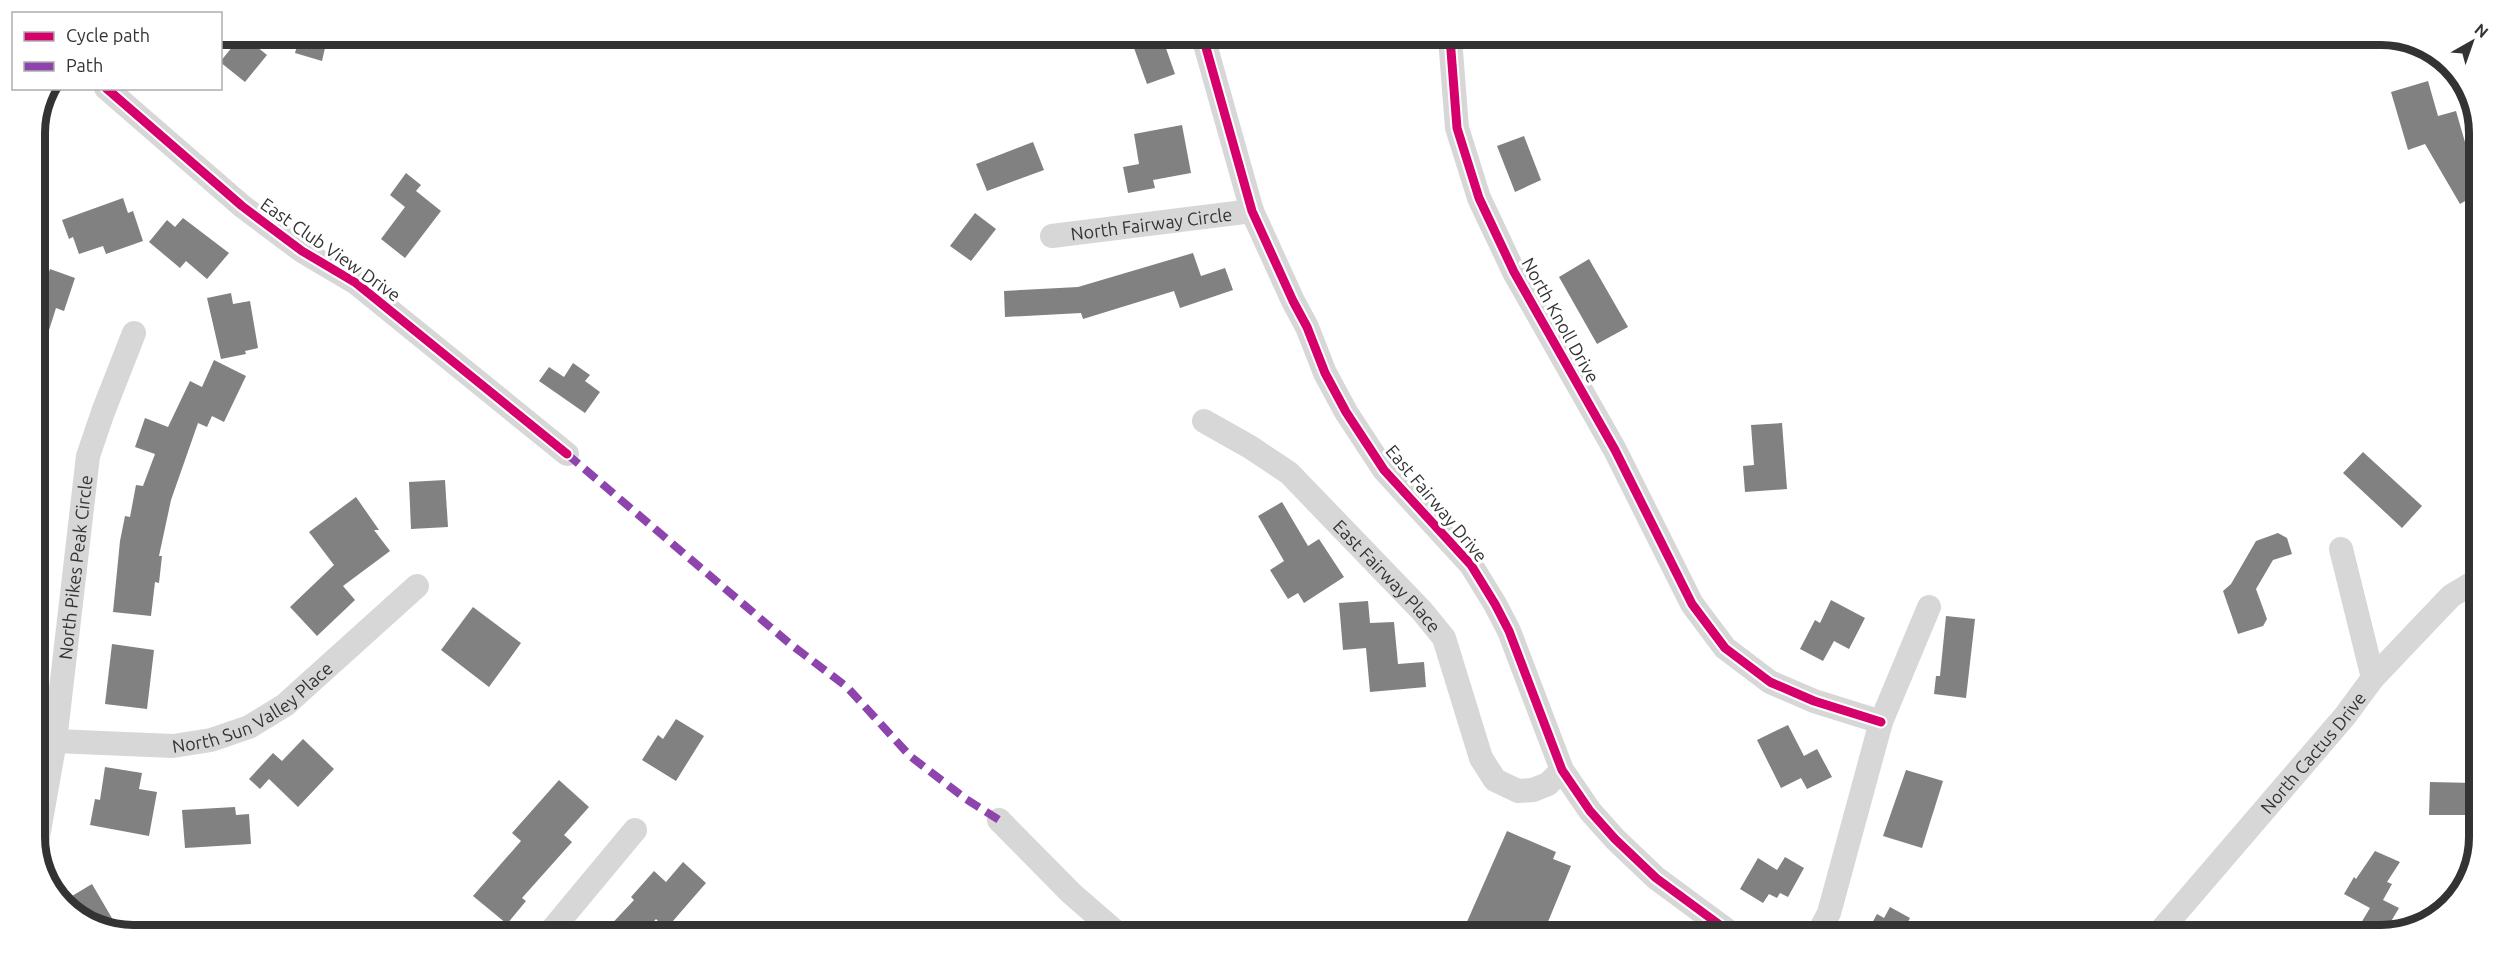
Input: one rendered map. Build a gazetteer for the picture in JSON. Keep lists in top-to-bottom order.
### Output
{
  "streets": {
    "street": [
      "North Fairway Circle",
      "East Club View Drive",
      "North Knoll Drive",
      "East Fairway Drive",
      "North Pikes Peak Circle",
      "East Fairway Place",
      "North Sun Valley Place",
      "North Cactus Drive"
    ]
  },
  "crossings": [
    ["North Fairway Circle", "East Fairway Drive"],
    ["East Fairway Drive", "East Fairway Place"],
    ["North Pikes Peak Circle", "North Sun Valley Place"]
  ],
  "legend": ["Cycle path", "Path"],
  "north": "top right"
}
